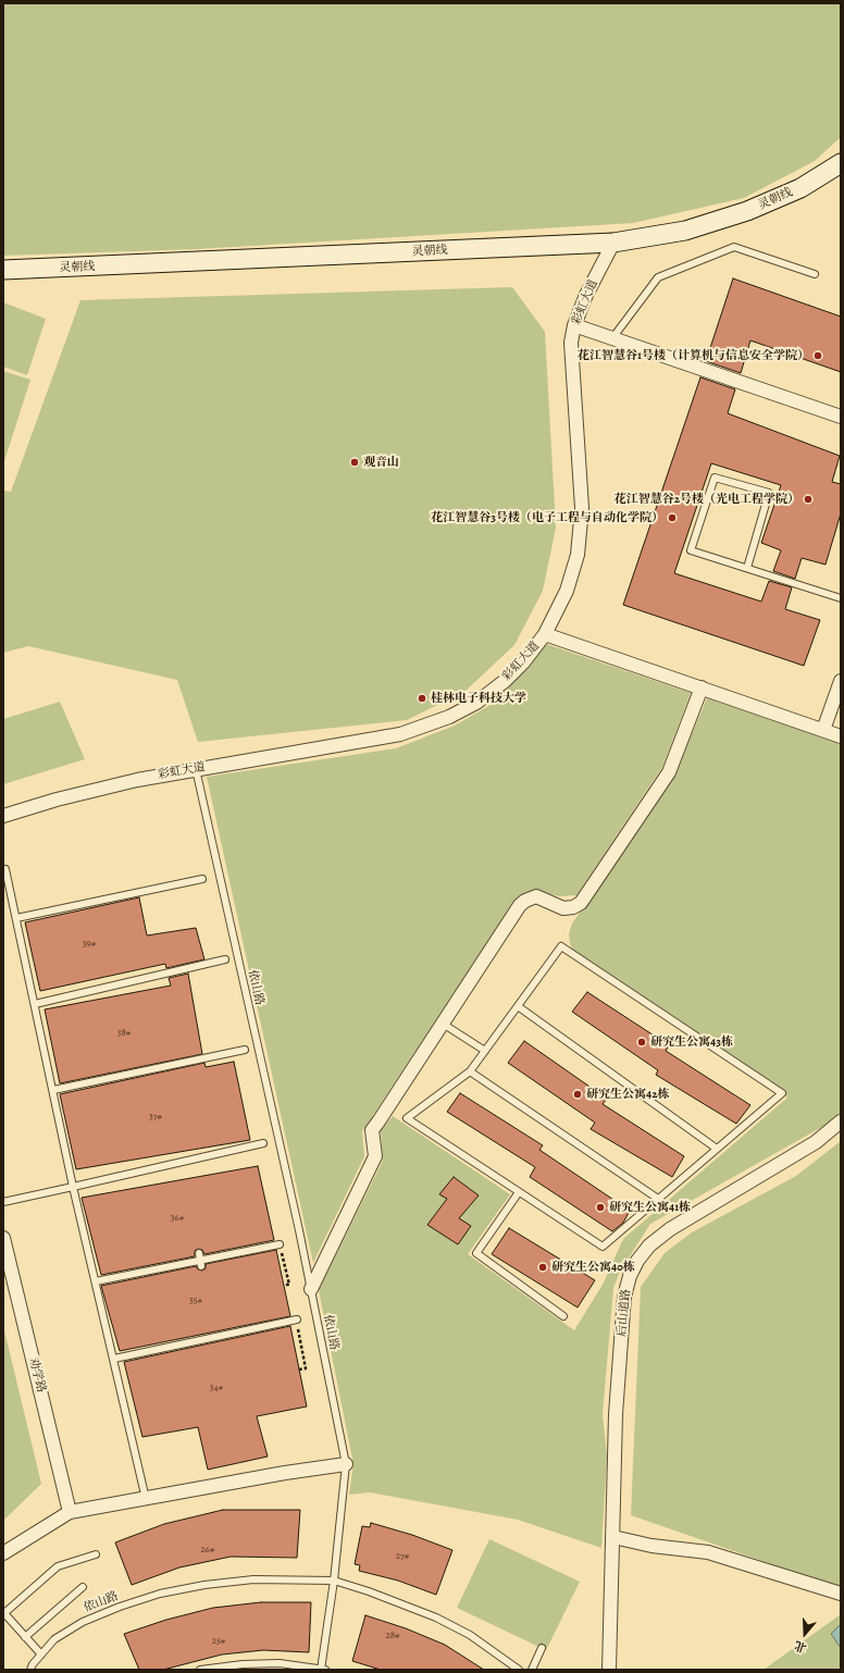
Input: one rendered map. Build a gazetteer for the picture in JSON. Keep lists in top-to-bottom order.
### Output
{
  "streets": {
    "main road": ["灵朝线"],
    "street": ["彩虹大道", "后山道路", "劝学路"],
    "lane": ["依山路"]
  },
  "crossings": [
    ["灵朝线", "彩虹大道"],
    ["彩虹大道", "依山路"]
  ],
  "places": [
    "花江智慧谷1号楼（计算机与信息安全学院）",
    "观音山",
    "花江智慧谷2号楼（光电工程学院）",
    "花江智慧谷3号楼（电子工程与自动化学院）",
    "桂林电子科技大学",
    "研究生公寓43栋",
    "研究生公寓42栋",
    "研究生公寓41栋",
    "研究生公寓40栋"
  ],
  "house_numbers": [
    "39#",
    "38#",
    "37#",
    "36#",
    "35#",
    "34#",
    "26#",
    "27#",
    "28#",
    "25#"
  ],
  "north": "bottom"
}
